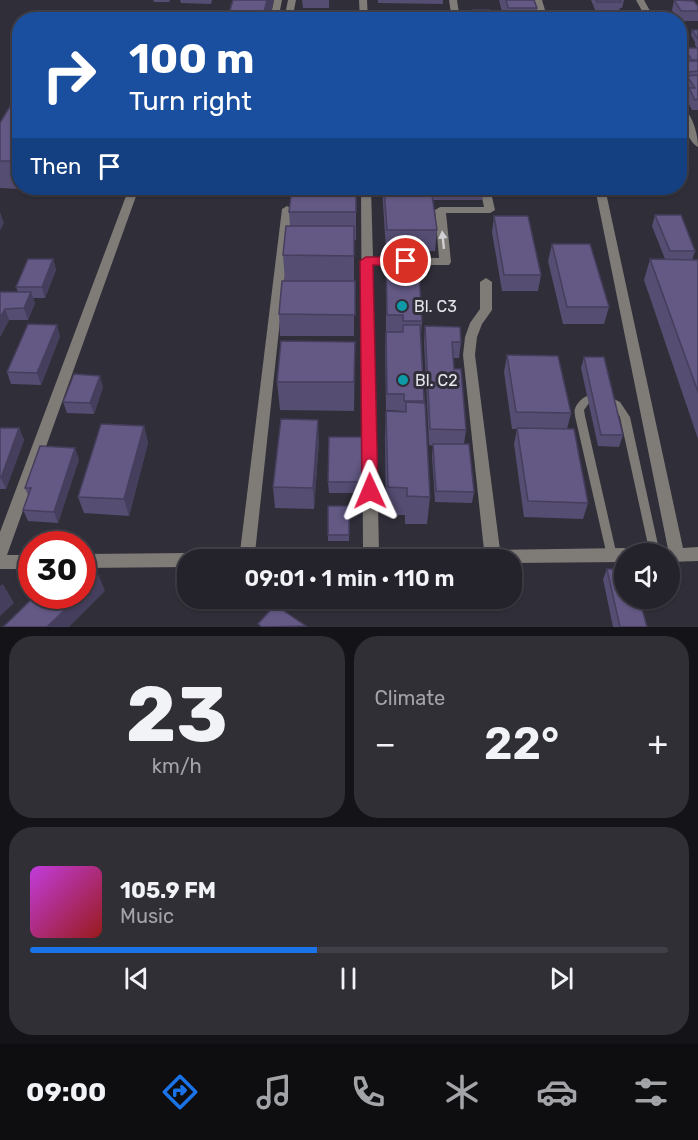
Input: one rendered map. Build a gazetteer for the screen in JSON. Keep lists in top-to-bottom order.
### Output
{
  "places": ["Bl. C3", "Bl. C2"],
  "page": {
    "turn": ["100 m", "Turn right"],
    "then": "Then",
    "limit": "30",
    "trip": "09:01 · 1 min · 110 m",
    "tile": [
      ["23", "km/h"],
      "Climate"
    ],
    "heat": ["−", "22°", "+"],
    "song": ["105.9 FM", "Music"],
    "tabs": "09:00"
  }
}
